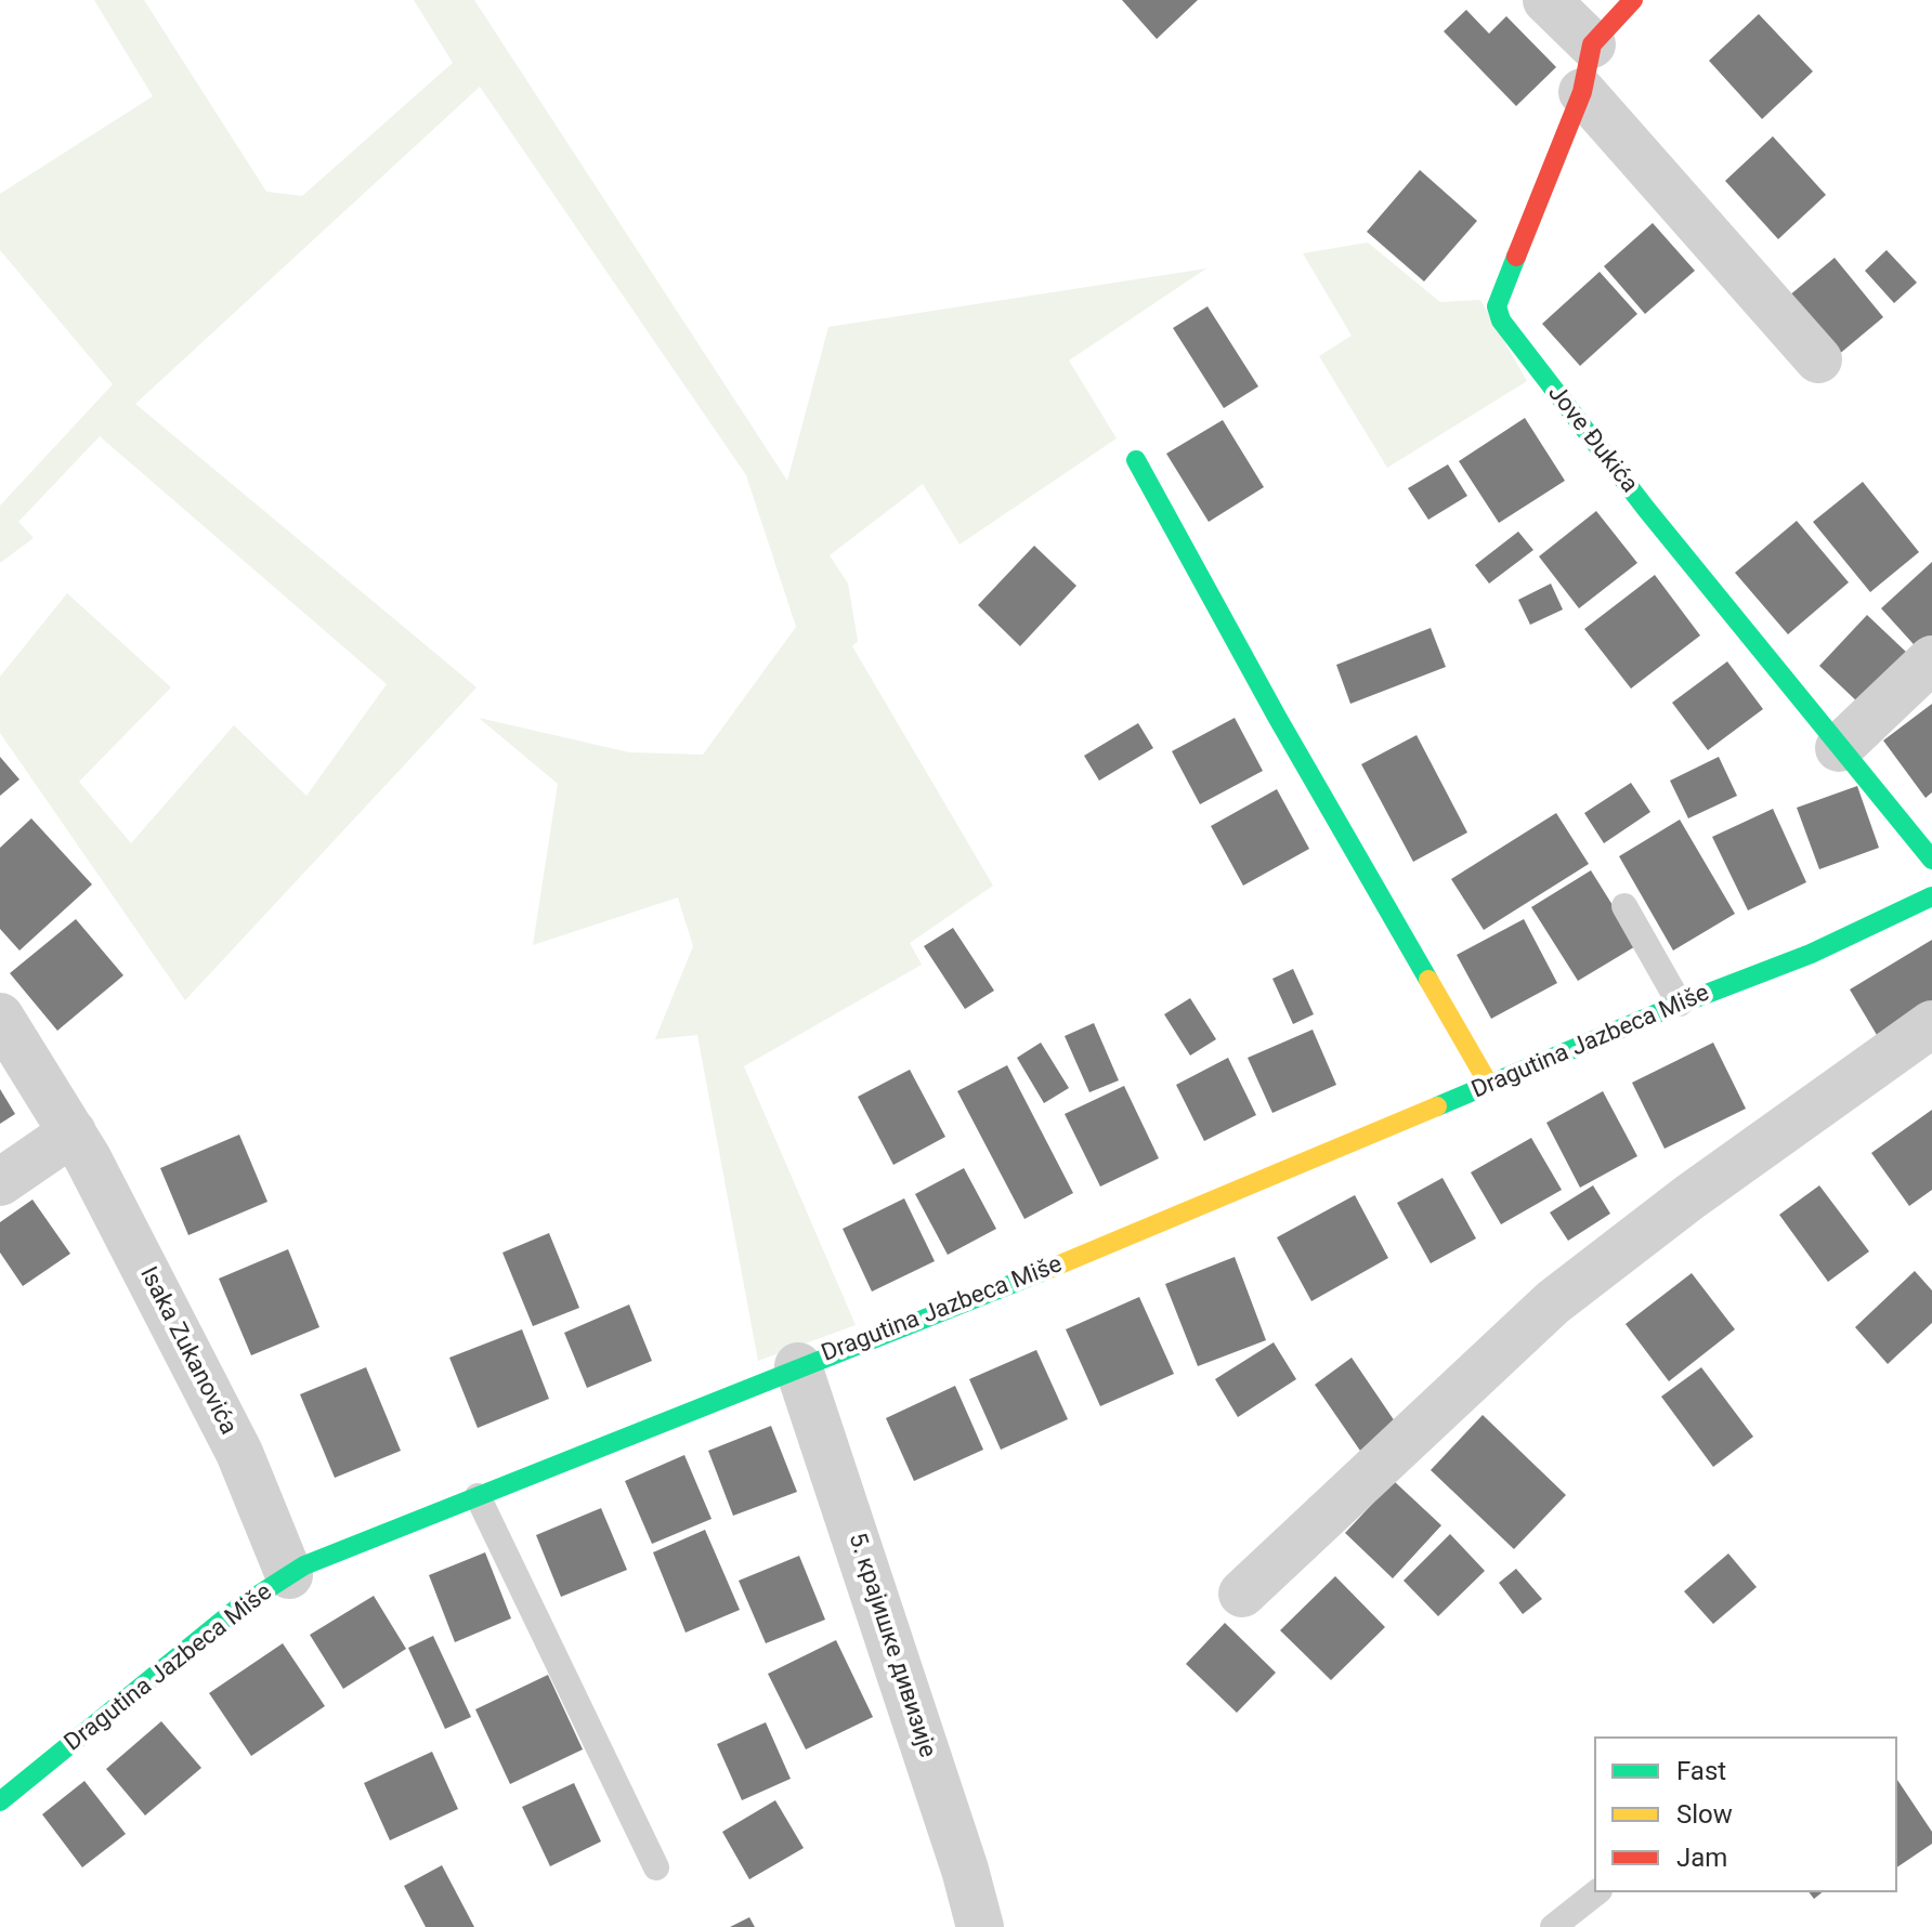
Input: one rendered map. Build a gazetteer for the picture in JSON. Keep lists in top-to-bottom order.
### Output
{
  "streets": {
    "street": [
      "Jove Đukića",
      "Dragutina Jazbeca Miše",
      "Isaka Zukanovića",
      "5. крајишке дивизије"
    ]
  },
  "crossings": [
    ["Dragutina Jazbeca Miše", "Isaka Zukanovića"],
    ["Dragutina Jazbeca Miše", "5. крајишке дивизије"]
  ],
  "legend": ["Fast", "Slow", "Jam"]
}
